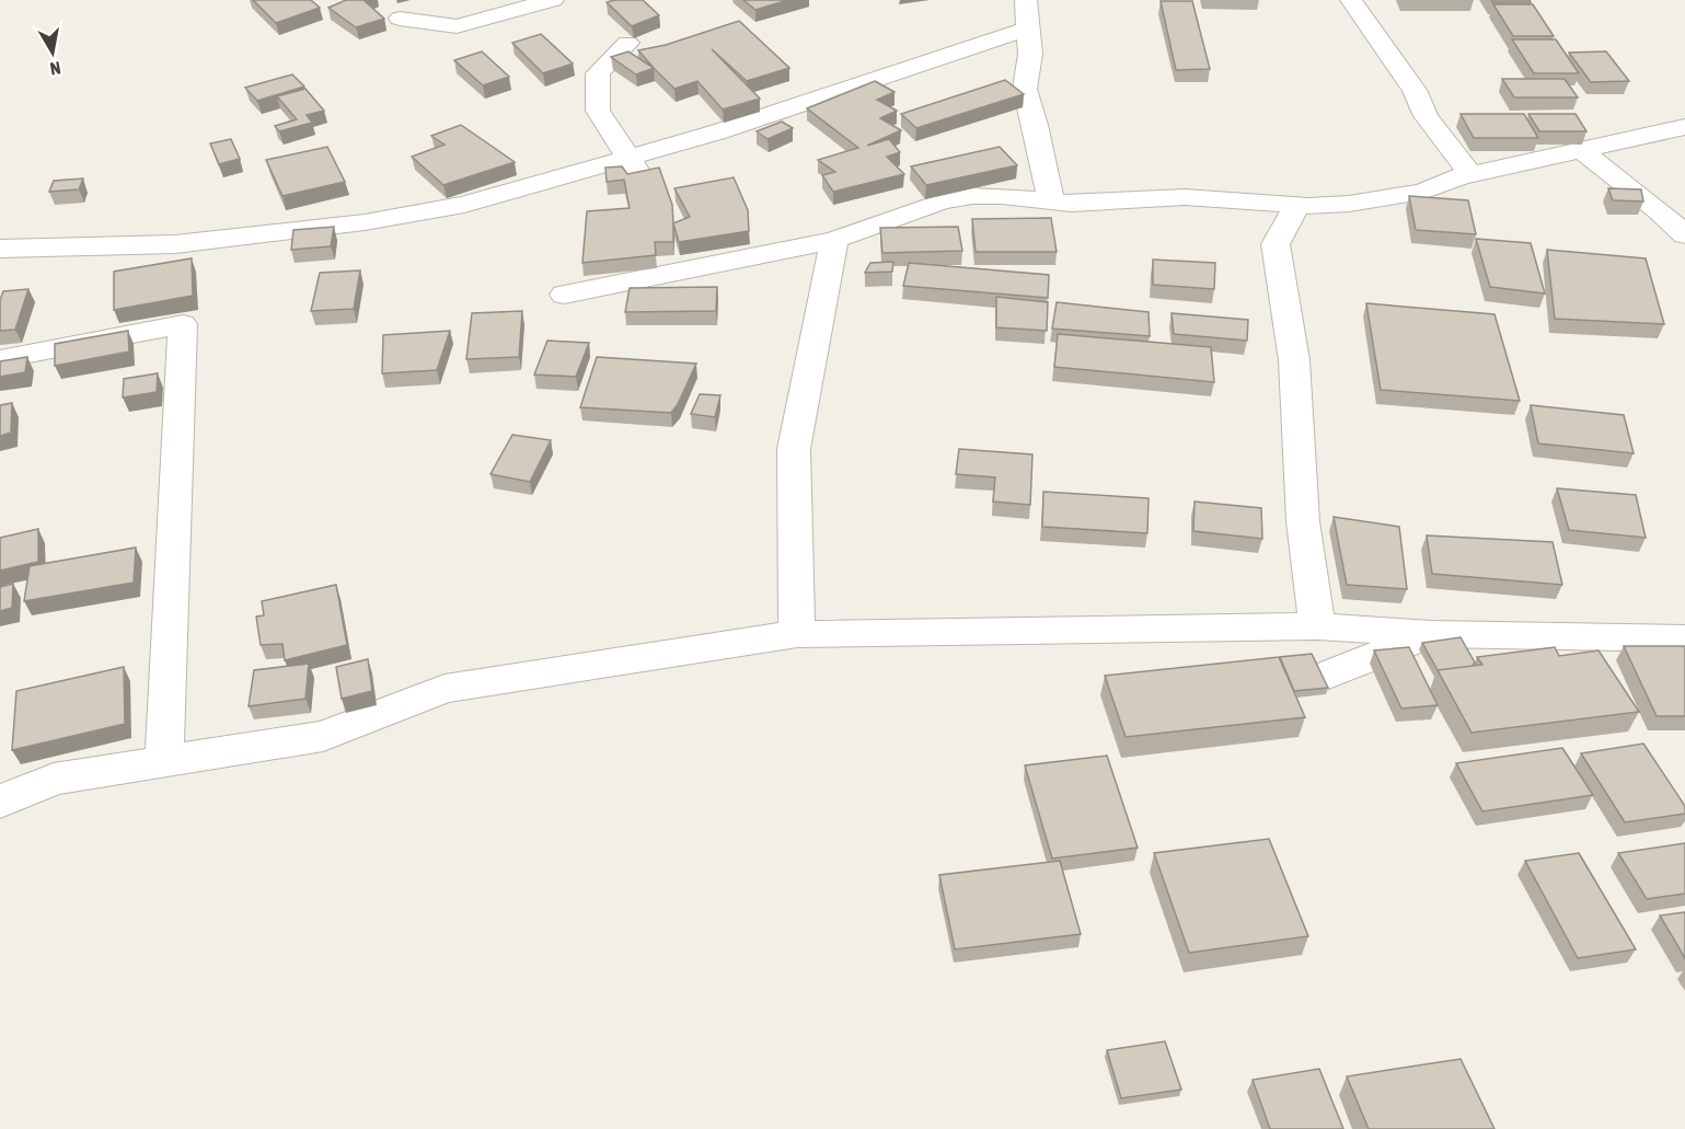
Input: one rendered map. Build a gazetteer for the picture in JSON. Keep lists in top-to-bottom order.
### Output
{
  "north": "bottom"
}
